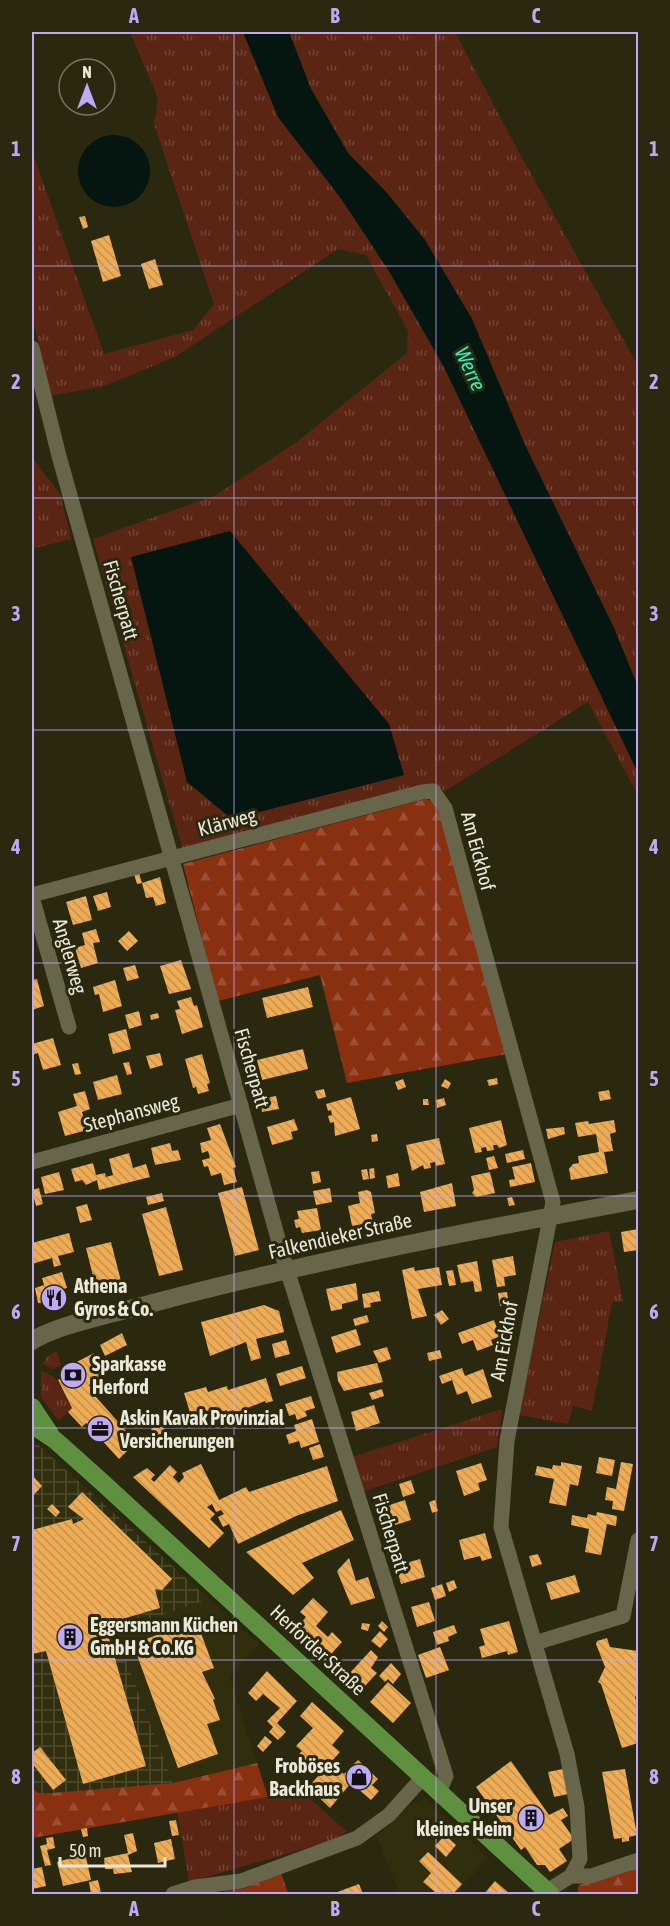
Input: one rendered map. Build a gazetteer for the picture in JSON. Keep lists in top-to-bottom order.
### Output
{
  "streets": {
    "main road": ["Herforder Straße"],
    "street": [
      "Fischerpatt",
      "Klärweg",
      "Am Eickhof",
      "Anglerweg",
      "Stephansweg",
      "Falkendieker Straße"
    ]
  },
  "crossings": [
    ["Fischerpatt", "Klärweg"],
    ["Fischerpatt", "Stephansweg"],
    ["Fischerpatt", "Falkendieker Straße"],
    ["Fischerpatt", "Herforder Straße"],
    ["Klärweg", "Am Eickhof"],
    ["Klärweg", "Anglerweg"],
    ["Am Eickhof", "Falkendieker Straße"]
  ],
  "water": ["Werre"],
  "places": {
    "restaurant": ["Athena Gyros & Co."],
    "bank": ["Sparkasse Herford"],
    "office": ["Askin Kavak Provinzial Versicherungen"],
    "building": ["Eggersmann Küchen GmbH & Co.KG", "Unser kleines Heim"],
    "shop": ["Froböses Backhaus"]
  },
  "scale_bar": "50 m",
  "north": "top",
  "grid": {
    "columns": ["A", "B", "C"],
    "rows": [
      "1",
      "2",
      "3",
      "4",
      "5",
      "6",
      "7",
      "8"
    ]
  }
}
